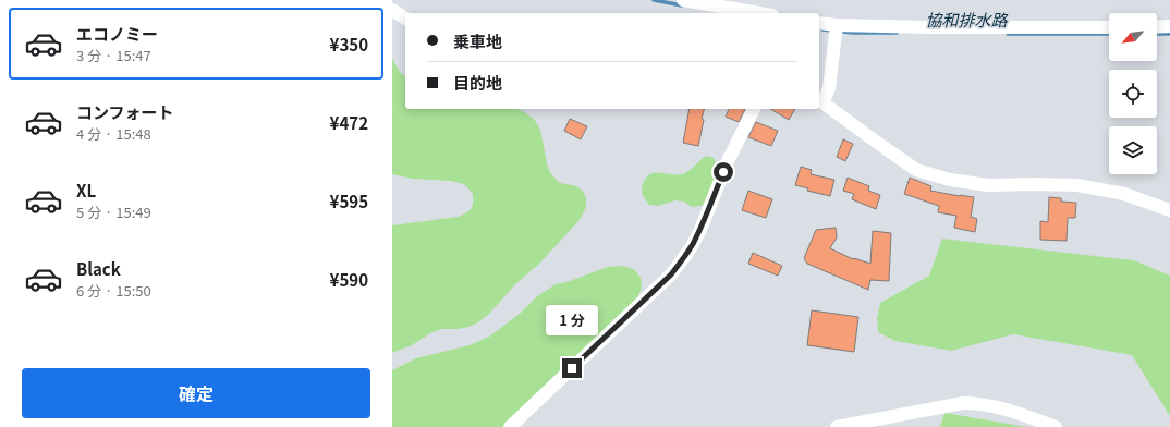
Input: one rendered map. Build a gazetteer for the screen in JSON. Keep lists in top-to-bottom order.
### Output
{
  "water": ["協和排水路"],
  "north": "bottom left",
  "page": {
    "list": [
      {
        "name": "エコノミー",
        "note": "3 分 · 15:47",
        "value": "¥350"
      },
      {
        "name": "コンフォート",
        "note": "4 分 · 15:48",
        "value": "¥472"
      },
      {
        "name": "XL",
        "note": "5 分 · 15:49",
        "value": "¥595"
      },
      {
        "name": "Black",
        "note": "6 分 · 15:50",
        "value": "¥590"
      }
    ],
    "banner": ["乗車地", "目的地"],
    "bubble": "1 分",
    "buttons": "確定"
  }
}
